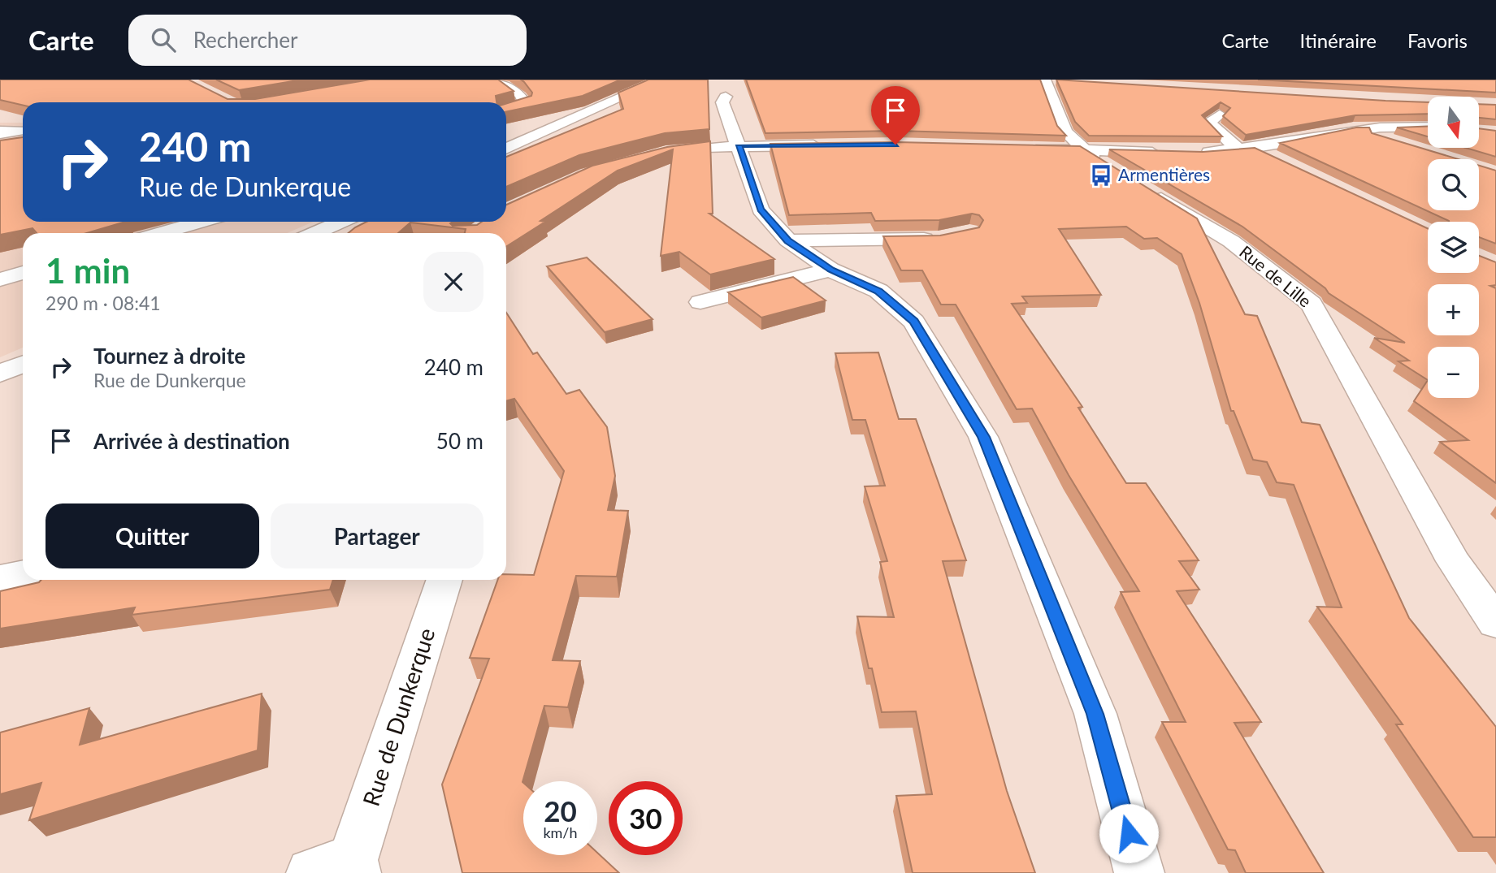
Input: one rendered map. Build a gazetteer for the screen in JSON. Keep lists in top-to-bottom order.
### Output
{
  "streets": {
    "street": ["Rue de Lille", "Rue de Dunkerque"]
  },
  "places": {
    "bus stop": ["Armentières"]
  },
  "north": "bottom",
  "page": {
    "header": "Carte",
    "search": "Rechercher",
    "nav": ["Carte", "Itinéraire", "Favoris"],
    "map_buttons": ["+", "−"],
    "turn": ["240 m", "Rue de Dunkerque"],
    "heading": ["1 min", "290 m · 08:41"],
    "list": [
      {
        "name": "Tournez à droite",
        "note": "Rue de Dunkerque",
        "value": "240 m"
      },
      {
        "name": "Arrivée à destination",
        "value": "50 m"
      }
    ],
    "buttons": ["Quitter", "Partager"],
    "speed": "20 km/h",
    "limit": "30"
  }
}
